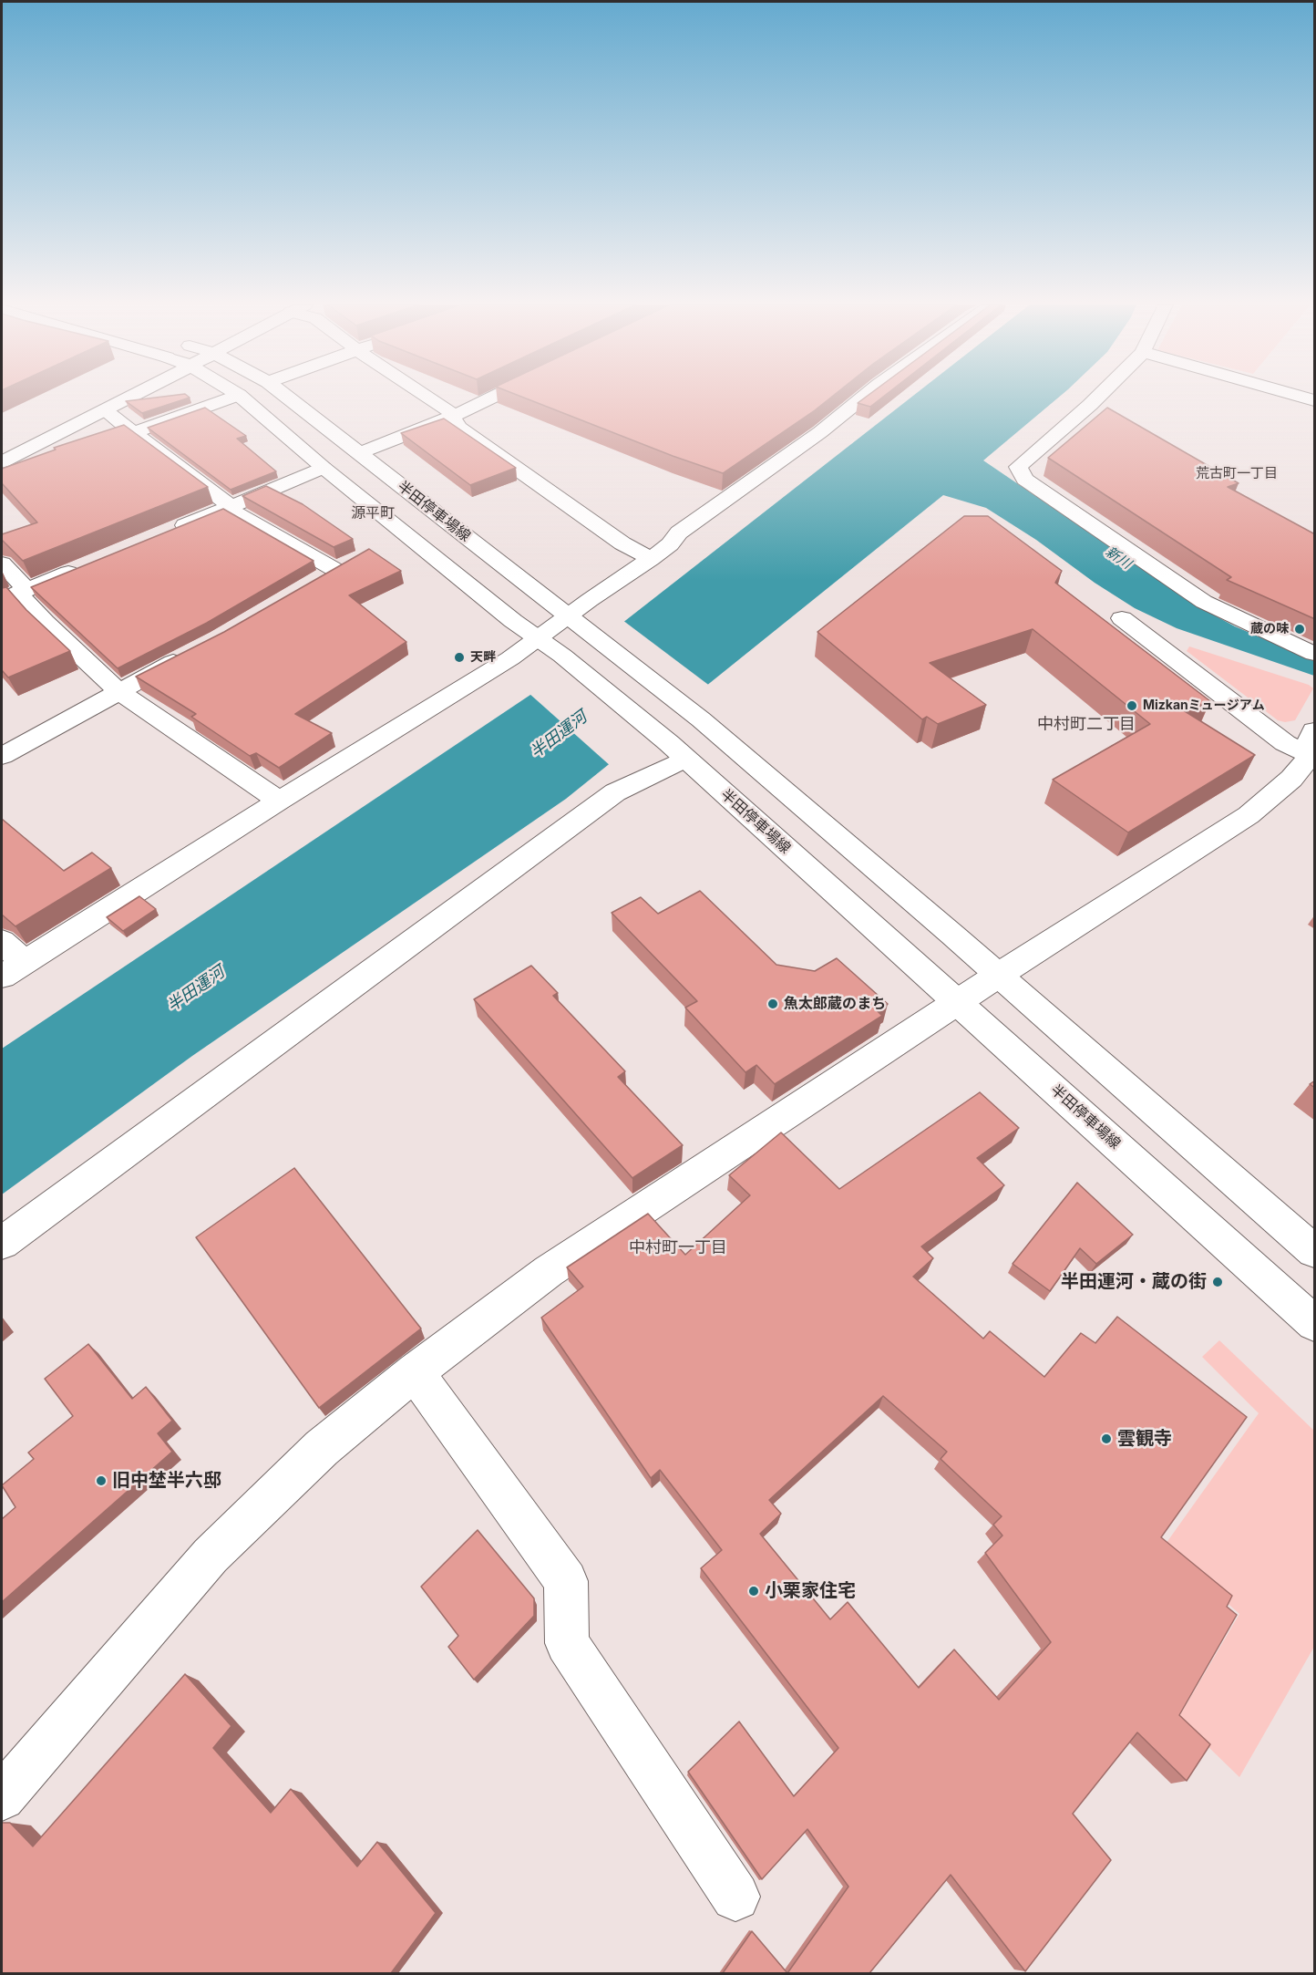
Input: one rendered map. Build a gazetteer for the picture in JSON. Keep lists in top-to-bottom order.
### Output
{
  "streets": {
    "street": ["半田停車場線"]
  },
  "districts": [
    "荒古町一丁目",
    "源平町",
    "中村町二丁目",
    "中村町一丁目"
  ],
  "water": ["新川", "半田運河"],
  "places": [
    "蔵の味",
    "天畔",
    "Mizkanミュージアム",
    "魚太郎蔵のまち",
    "半田運河・蔵の街",
    "雲観寺",
    "旧中埜半六邸",
    "小栗家住宅"
  ]
}
